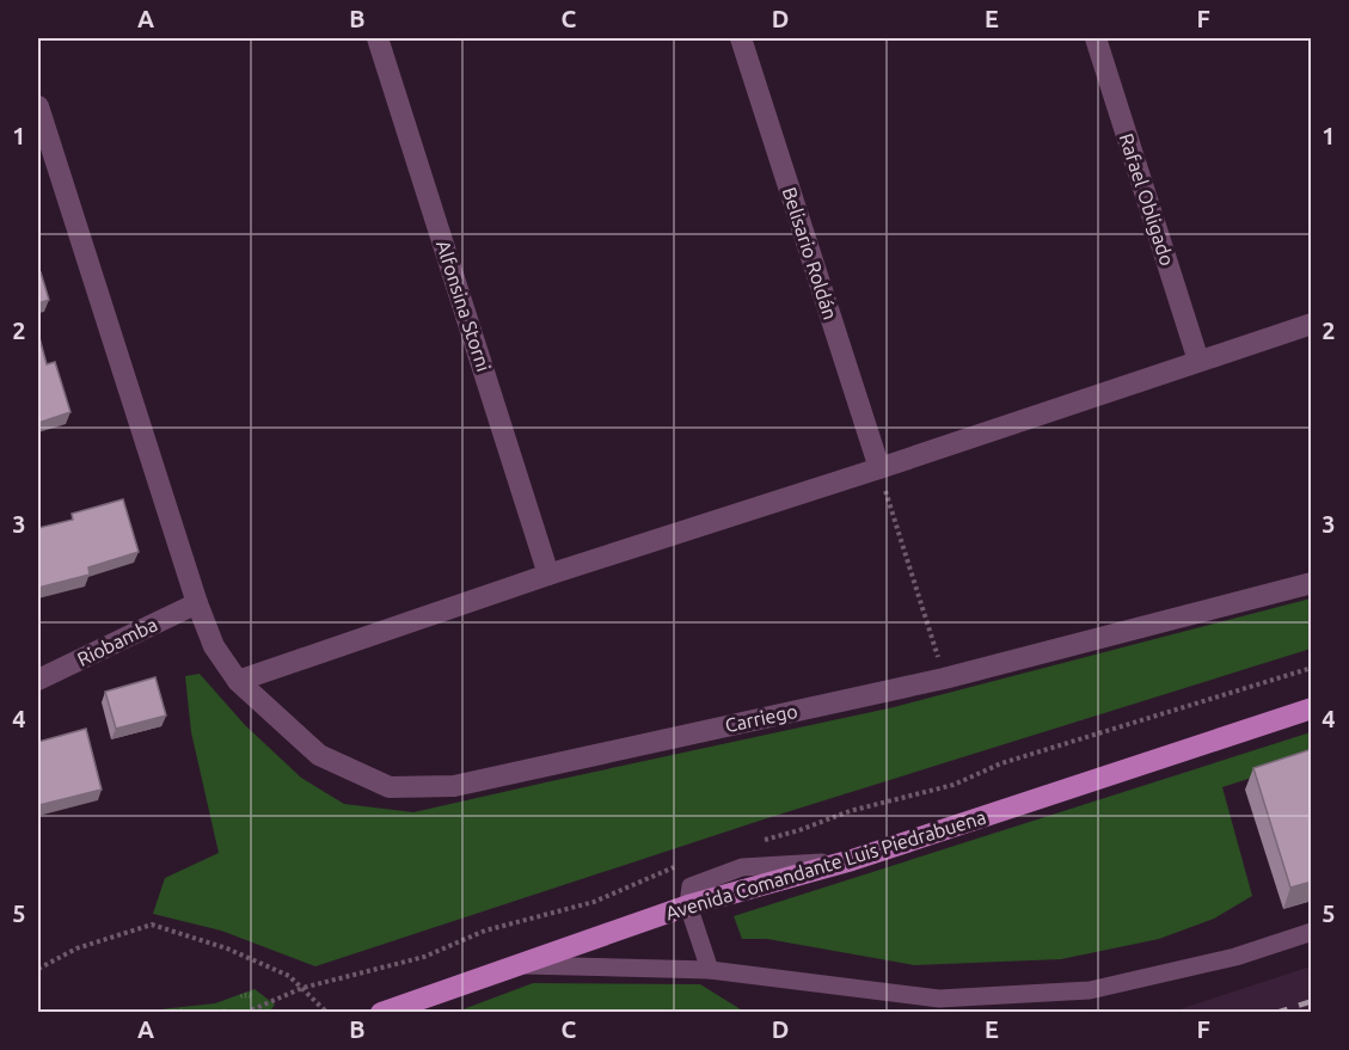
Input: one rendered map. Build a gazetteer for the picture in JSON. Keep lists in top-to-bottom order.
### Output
{
  "streets": {
    "main road": ["Avenida Comandante Luis Piedrabuena"],
    "street": [
      "Rafael Obligado",
      "Belisario Roldán",
      "Alfonsina Storni",
      "Riobamba",
      "Carriego"
    ]
  },
  "crossings": [
    ["Riobamba", "Carriego"]
  ],
  "grid": {
    "columns": [
      "A",
      "B",
      "C",
      "D",
      "E",
      "F"
    ],
    "rows": [
      "1",
      "2",
      "3",
      "4",
      "5"
    ]
  }
}
